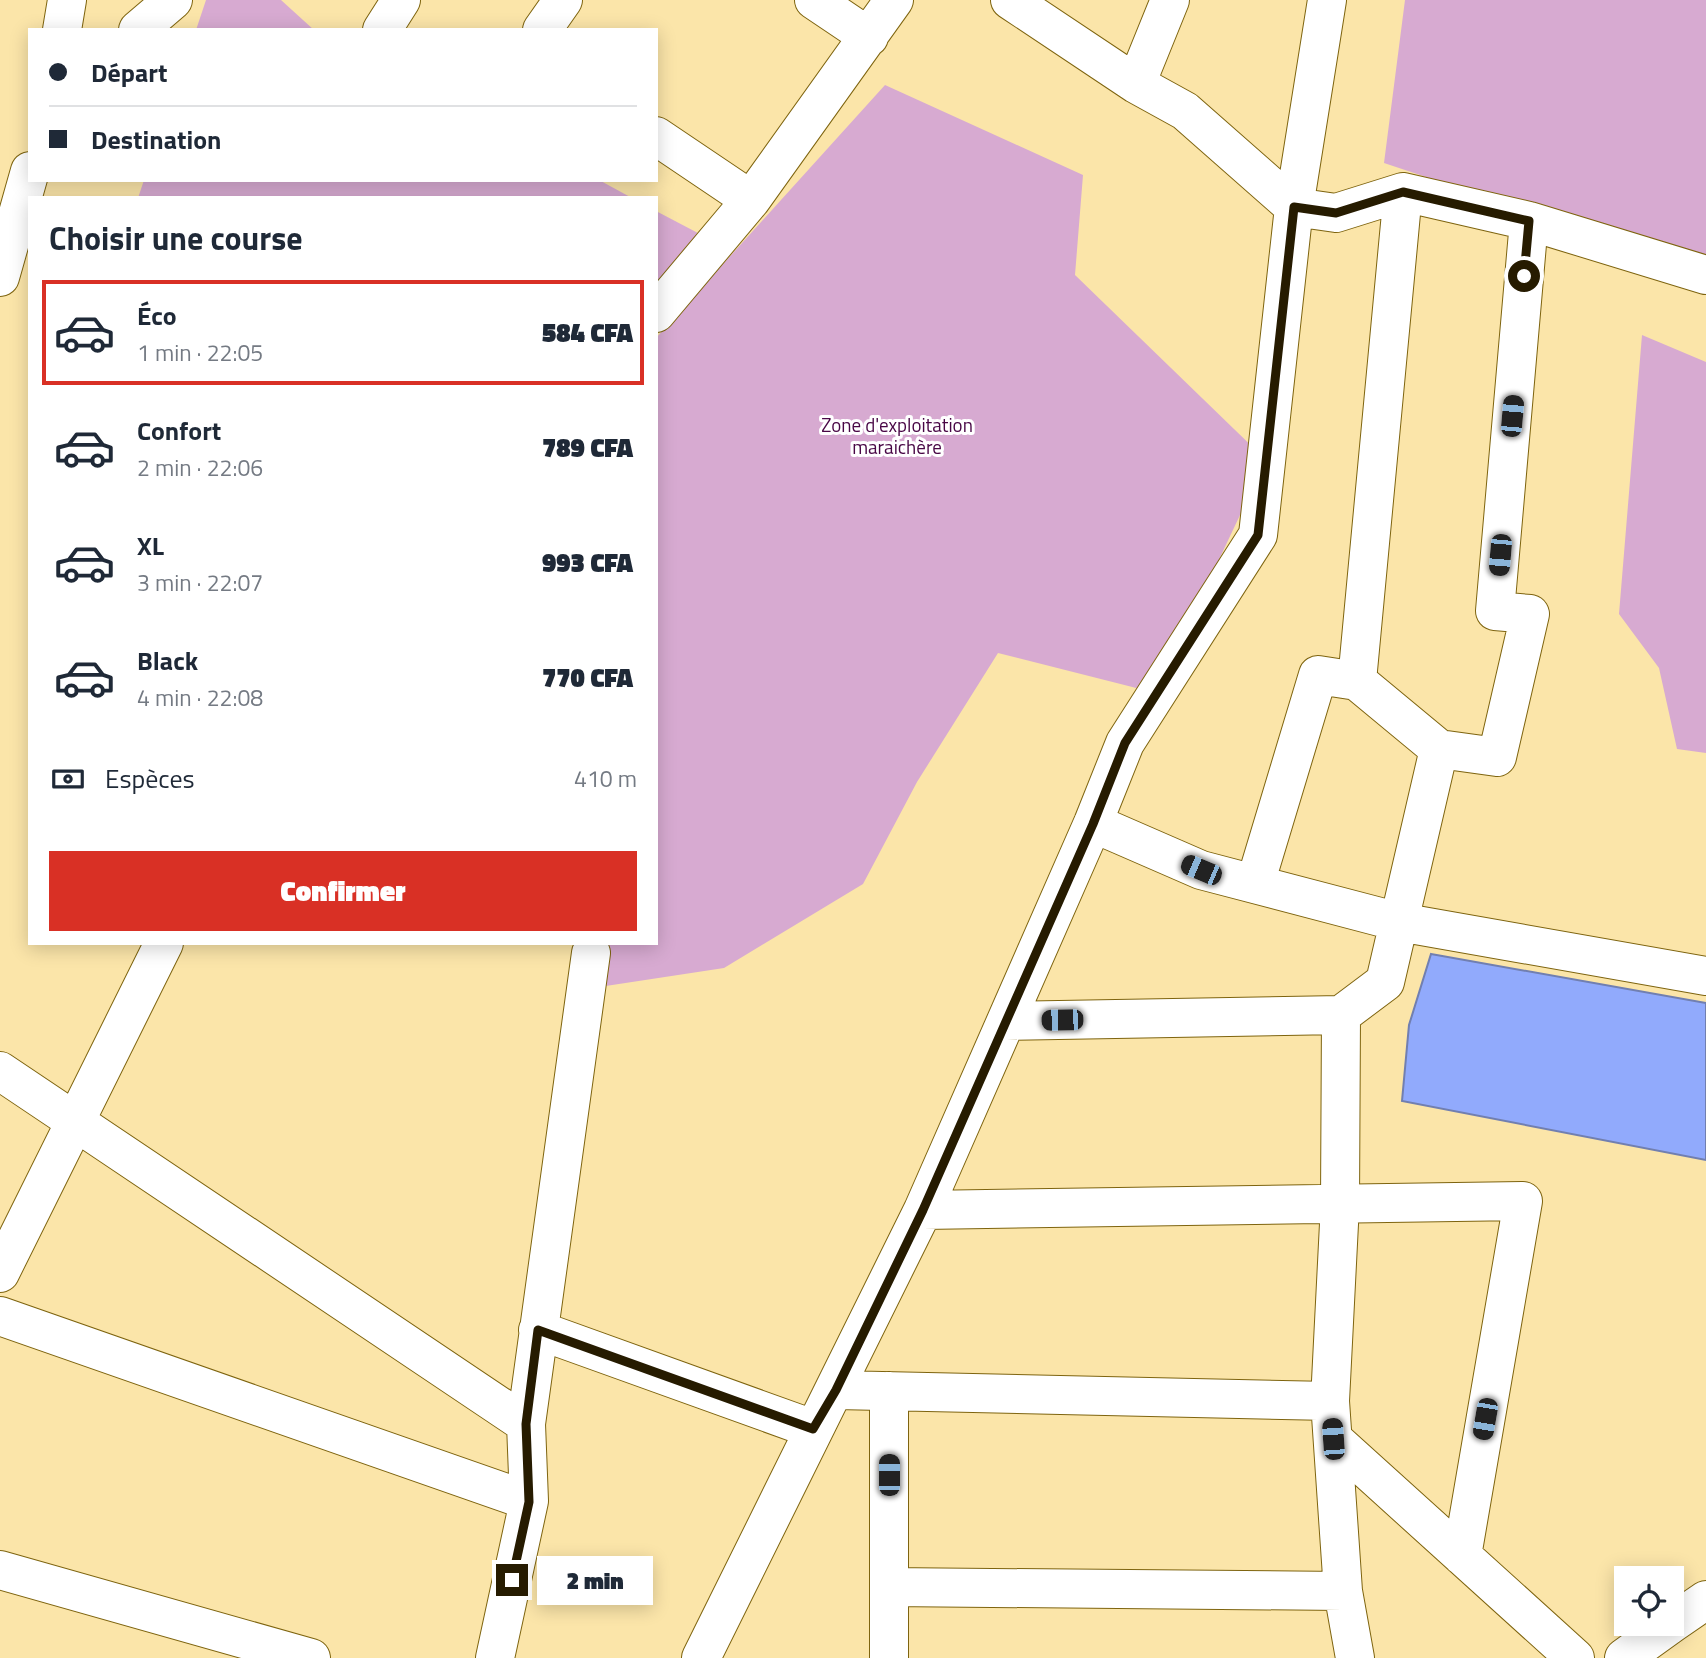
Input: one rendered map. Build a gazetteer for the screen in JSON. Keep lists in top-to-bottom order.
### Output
{
  "parks": ["Zone d'exploitation maraichère"],
  "page": {
    "banner": ["Départ", "Destination"],
    "heading": "Choisir une course",
    "list": [
      {
        "name": "Éco",
        "note": "1 min · 22:05",
        "value": "584 CFA"
      },
      {
        "name": "Confort",
        "note": "2 min · 22:06",
        "value": "789 CFA"
      },
      {
        "name": "XL",
        "note": "3 min · 22:07",
        "value": "993 CFA"
      },
      {
        "name": "Black",
        "note": "4 min · 22:08",
        "value": "770 CFA"
      }
    ],
    "pay": ["Espèces", "410 m"],
    "buttons": "Confirmer",
    "bubble": "2 min"
  }
}
